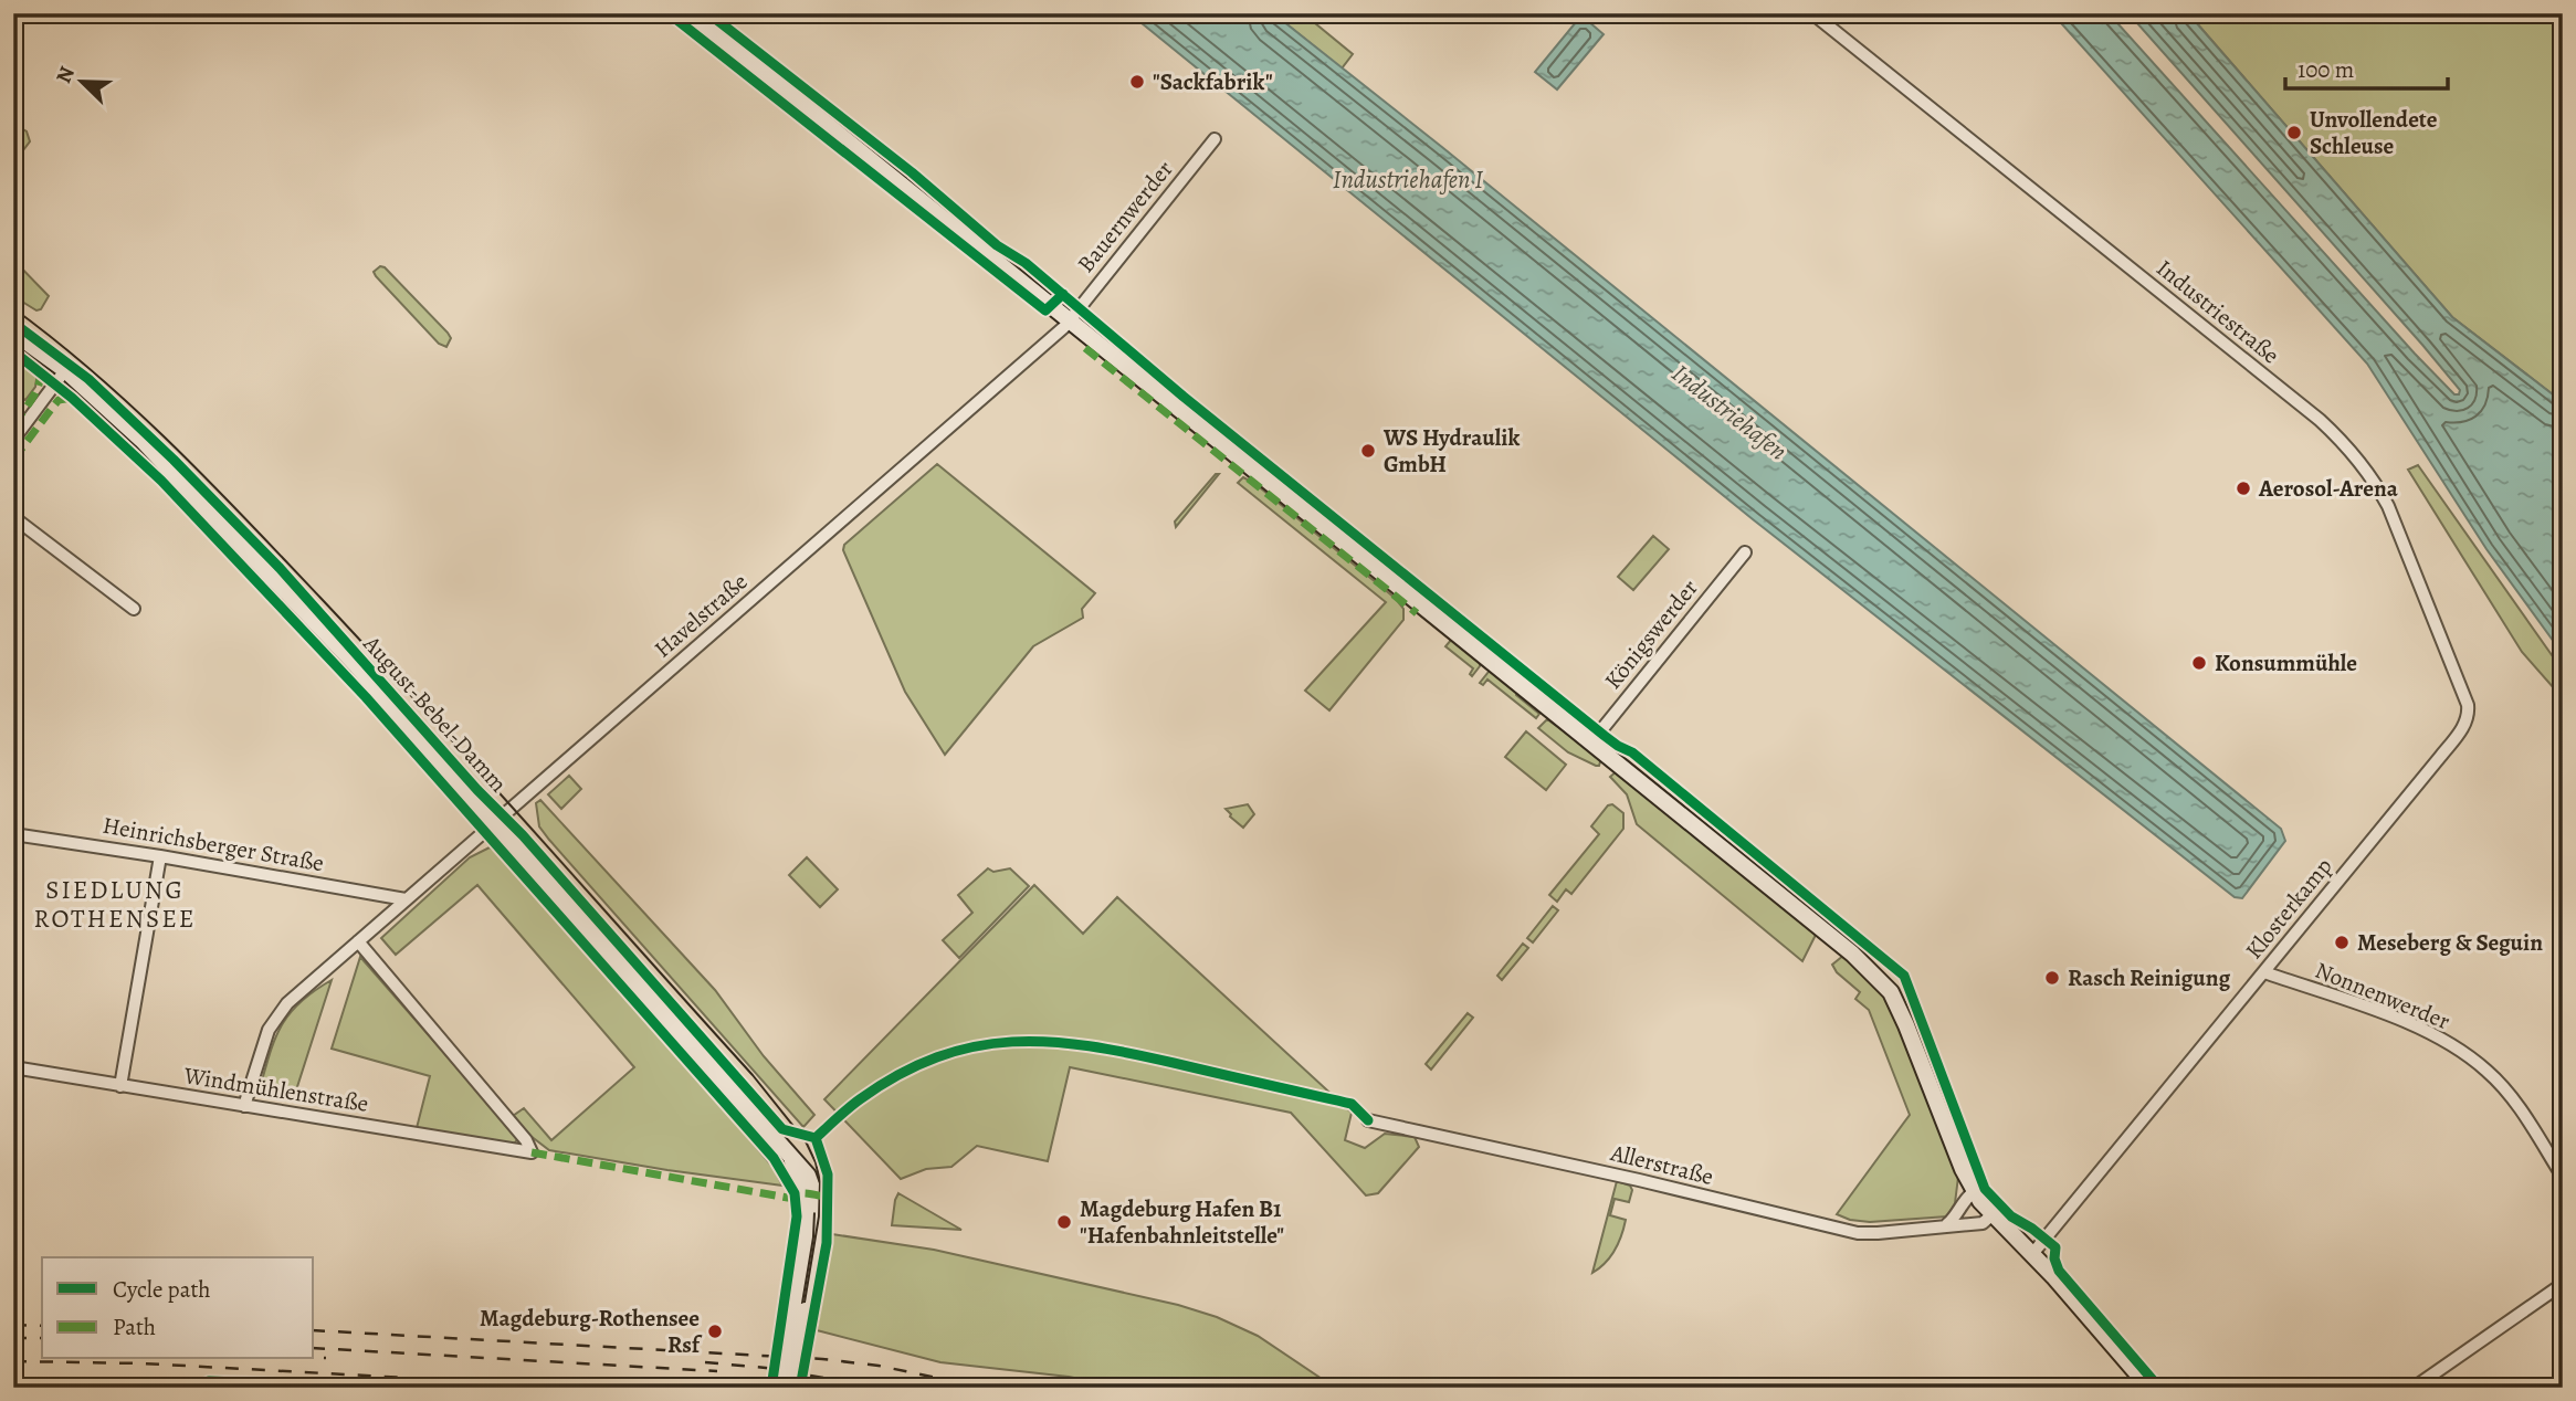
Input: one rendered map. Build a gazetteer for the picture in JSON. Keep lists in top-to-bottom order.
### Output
{
  "streets": {
    "main road": ["August-Bebel-Damm"],
    "street": [
      "Bauernwerder",
      "Industriestraße",
      "Havelstraße",
      "Königswerder",
      "Heinrichsberger Straße",
      "Klosterkamp",
      "Nonnenwerder",
      "Windmühlenstraße",
      "Allerstraße"
    ]
  },
  "crossings": [
    ["Bauernwerder", "Havelstraße"],
    ["Industriestraße", "Klosterkamp"],
    ["Havelstraße", "August-Bebel-Damm"],
    ["Havelstraße", "Heinrichsberger Straße"],
    ["Havelstraße", "Windmühlenstraße"],
    ["Klosterkamp", "Nonnenwerder"]
  ],
  "districts": ["SIEDLUNG ROTHENSEE"],
  "water": ["Industriehafen I", "Industriehafen"],
  "places": [
    "\"Sackfabrik\"",
    "Unvollendete Schleuse",
    "WS Hydraulik GmbH",
    "Aerosol-Arena",
    "Konsummühle",
    "Meseberg & Seguin",
    "Rasch Reinigung",
    "Magdeburg Hafen B1 \"Hafenbahnleitstelle\"",
    "Magdeburg-Rothensee Rsf"
  ],
  "legend": ["Cycle path", "Path"],
  "scale_bar": "100 m",
  "north": "top left"
}
